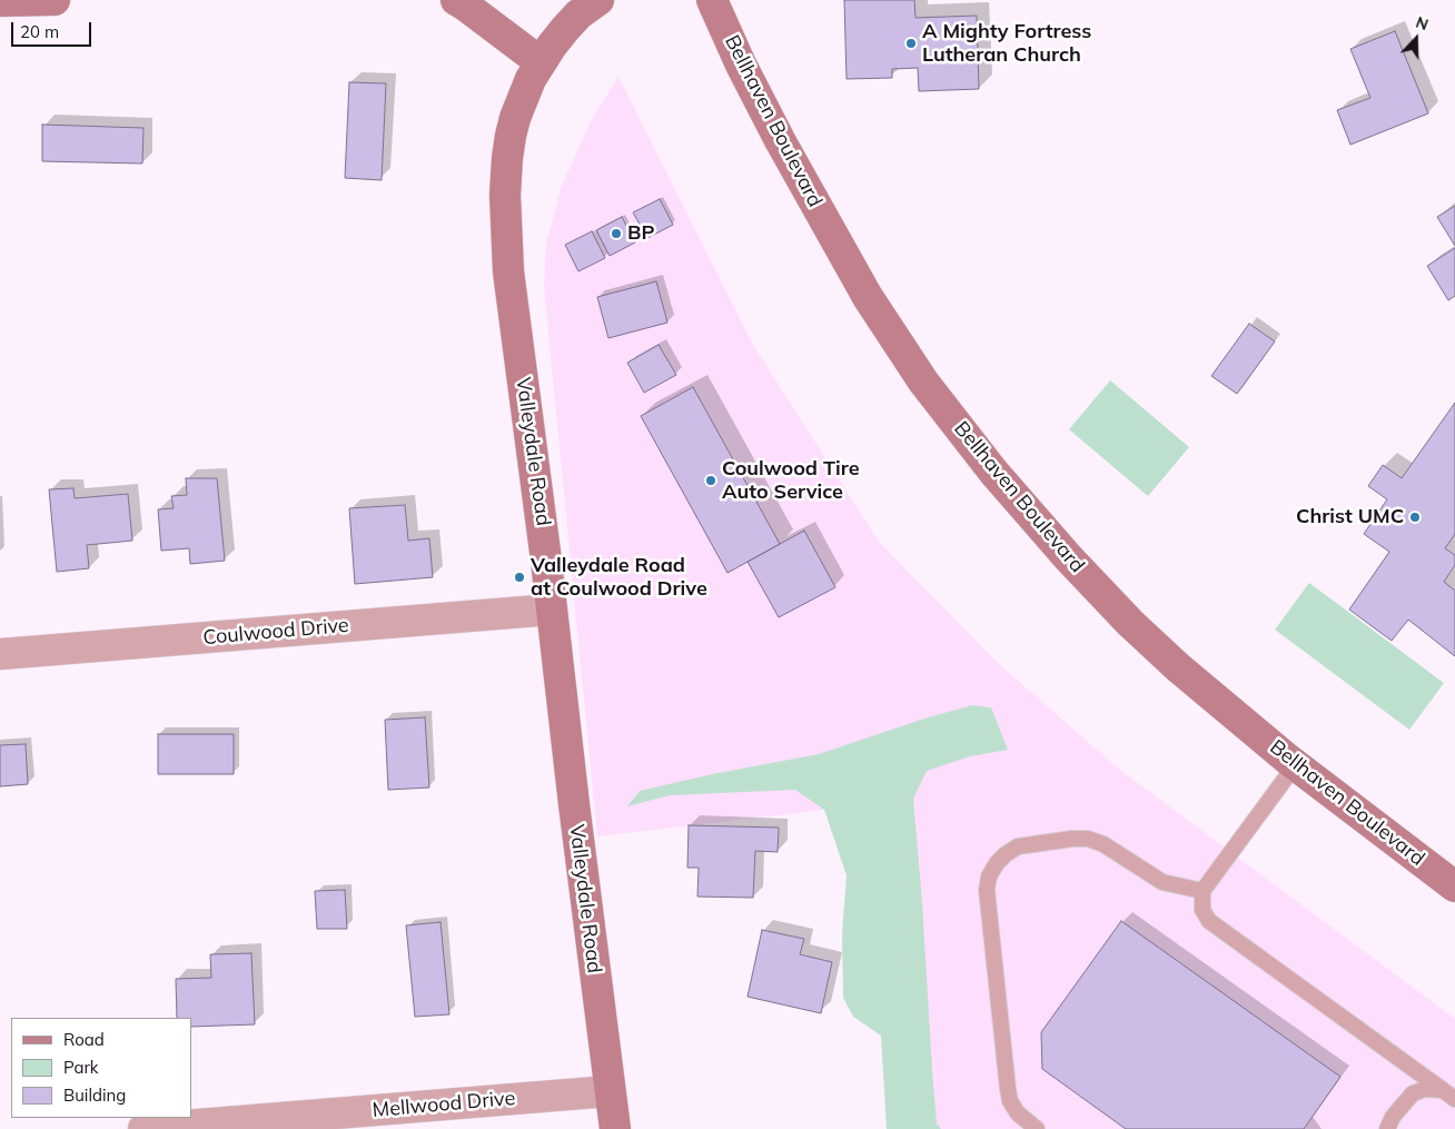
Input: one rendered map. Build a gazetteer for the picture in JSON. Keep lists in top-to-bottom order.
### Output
{
  "streets": {
    "street": [
      "Bellhaven Boulevard",
      "Valleydale Road",
      "Coulwood Drive",
      "Mellwood Drive"
    ]
  },
  "crossings": [
    ["Valleydale Road", "Coulwood Drive"],
    ["Valleydale Road", "Mellwood Drive"]
  ],
  "places": [
    "A Mighty Fortress Lutheran Church",
    "BP",
    "Coulwood Tire Auto Service",
    "Christ UMC",
    "Valleydale Road at Coulwood Drive"
  ],
  "legend": ["Road", "Park", "Building"],
  "scale_bar": "20 m",
  "north": "top"
}
